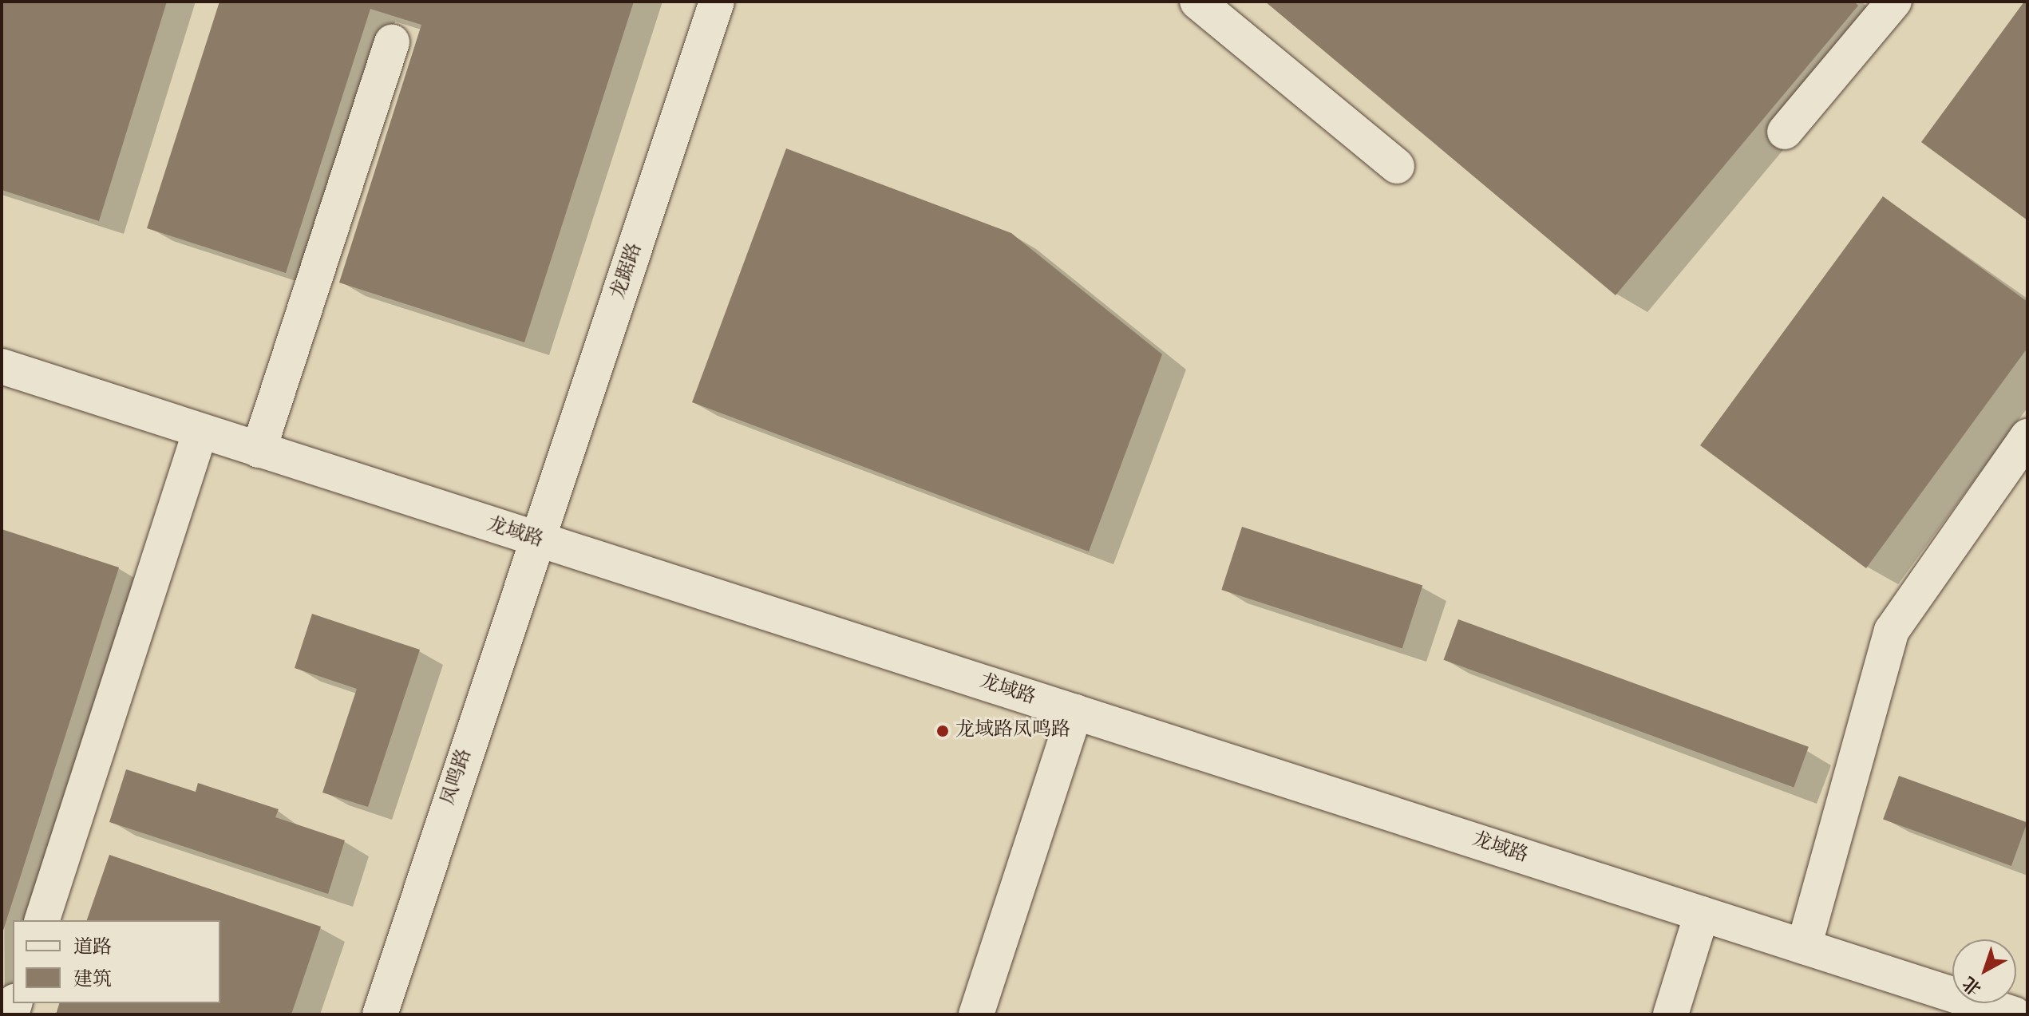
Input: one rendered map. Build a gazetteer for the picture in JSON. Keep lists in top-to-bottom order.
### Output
{
  "streets": {
    "street": ["龙踞路", "龙域路", "凤鸣路"]
  },
  "crossings": [
    ["龙踞路", "龙域路"],
    ["龙踞路", "凤鸣路"],
    ["龙域路", "凤鸣路"]
  ],
  "places": ["龙域路凤鸣路"],
  "legend": ["道路", "建筑"],
  "north": "bottom left"
}
